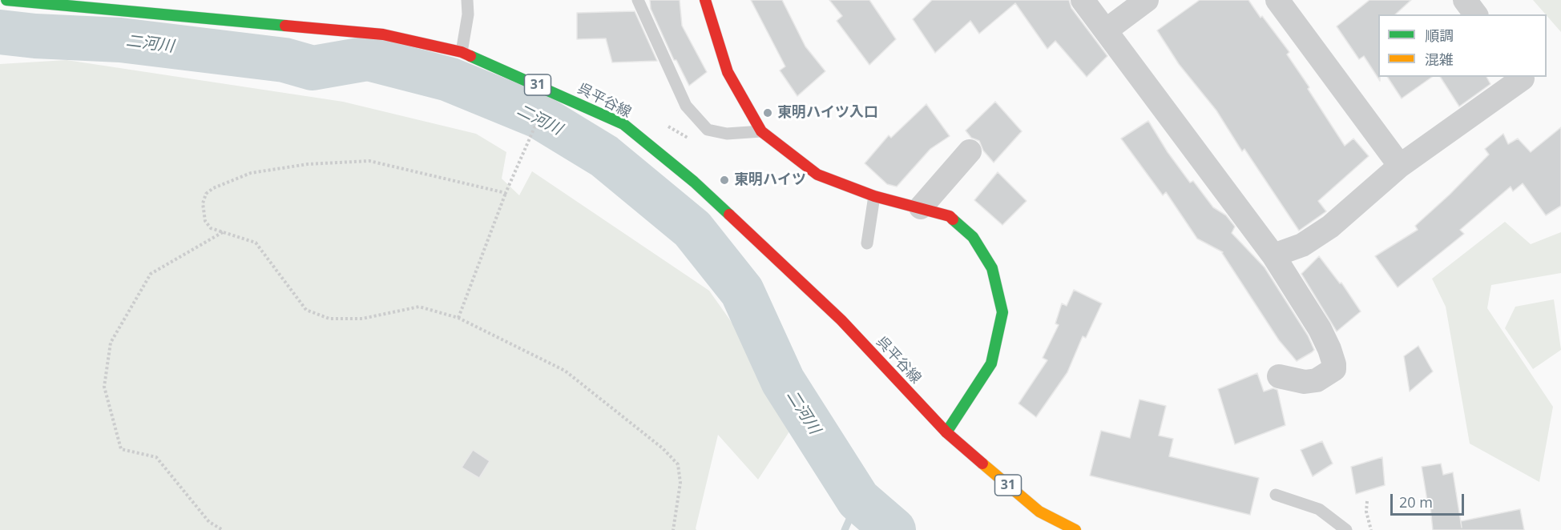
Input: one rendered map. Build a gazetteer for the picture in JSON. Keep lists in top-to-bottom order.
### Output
{
  "streets": {
    "main road": ["31", "呉平谷線"]
  },
  "water": ["二河川"],
  "places": ["東明ハイツ入口", "東明ハイツ"],
  "legend": ["順調", "混雑"],
  "scale_bar": "20 m"
}
